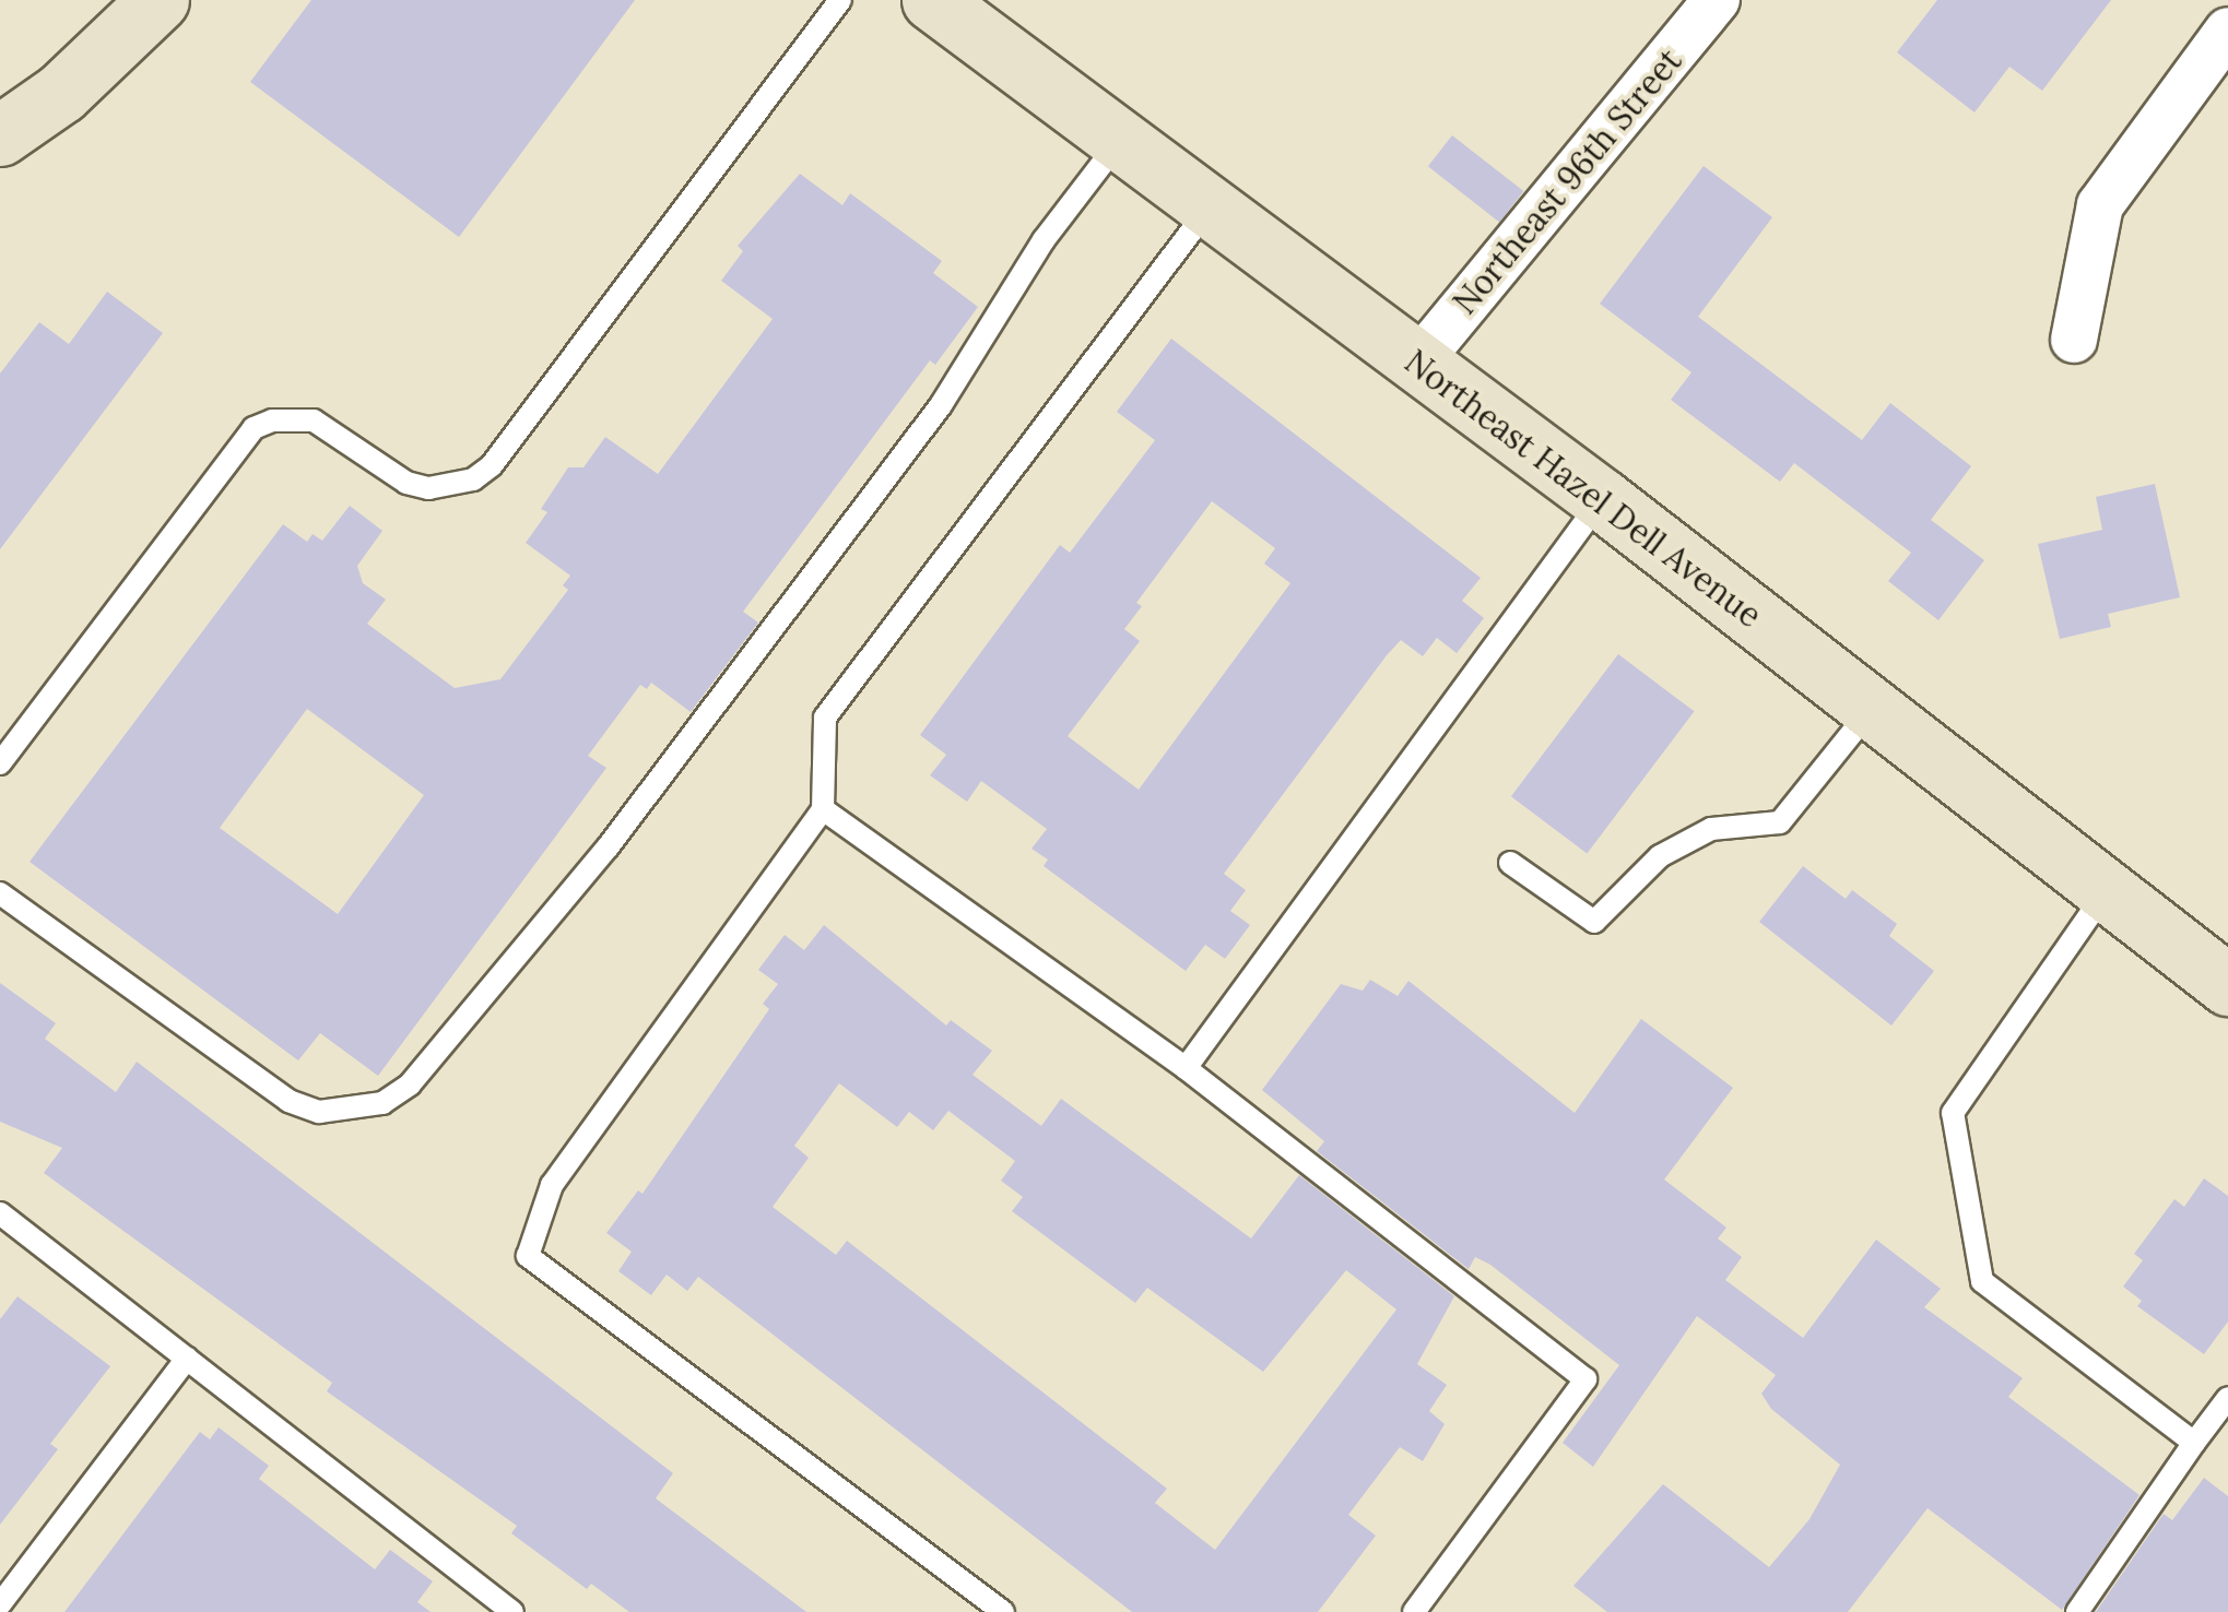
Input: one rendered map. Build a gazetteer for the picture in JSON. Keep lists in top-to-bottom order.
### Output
{
  "streets": {
    "main road": ["Northeast Hazel Dell Avenue"],
    "street": ["Northeast 96th Street"]
  },
  "crossings": [
    ["Northeast 96th Street", "Northeast Hazel Dell Avenue"]
  ]
}
